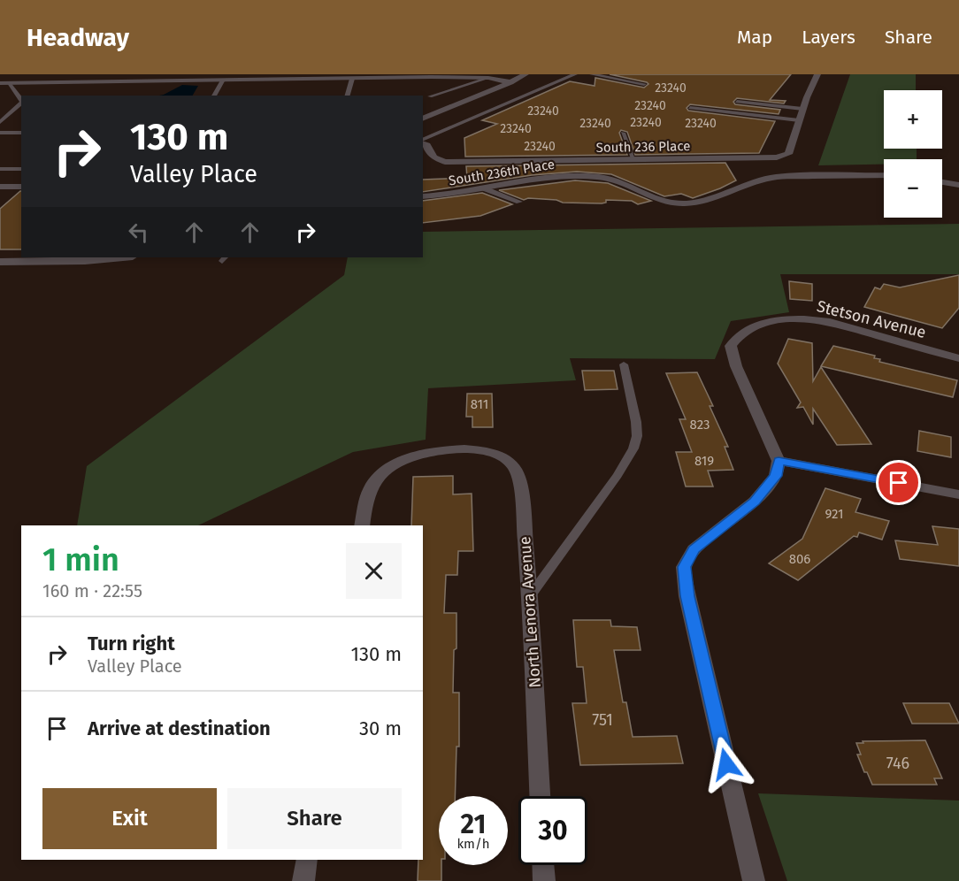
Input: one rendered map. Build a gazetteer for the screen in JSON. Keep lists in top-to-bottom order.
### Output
{
  "streets": {
    "street": [
      "South 236 Place",
      "South 236th Place",
      "Stetson Avenue",
      "North Lenora Avenue"
    ]
  },
  "house_numbers": [
    "23240",
    "23240",
    "23240",
    "23240",
    "23240",
    "23240",
    "23240",
    "23240",
    "811",
    "823",
    "819",
    "921",
    "806",
    "751",
    "746"
  ],
  "page": {
    "header": "Headway",
    "nav": ["Map", "Layers", "Share"],
    "map_buttons": ["+", "−"],
    "turn": ["130 m", "Valley Place"],
    "heading": ["1 min", "160 m · 22:55"],
    "list": [
      {
        "name": "Turn right",
        "note": "Valley Place",
        "value": "130 m"
      },
      {
        "name": "Arrive at destination",
        "value": "30 m"
      }
    ],
    "buttons": ["Exit", "Share"],
    "speed": "21 km/h",
    "limit": "30"
  }
}
